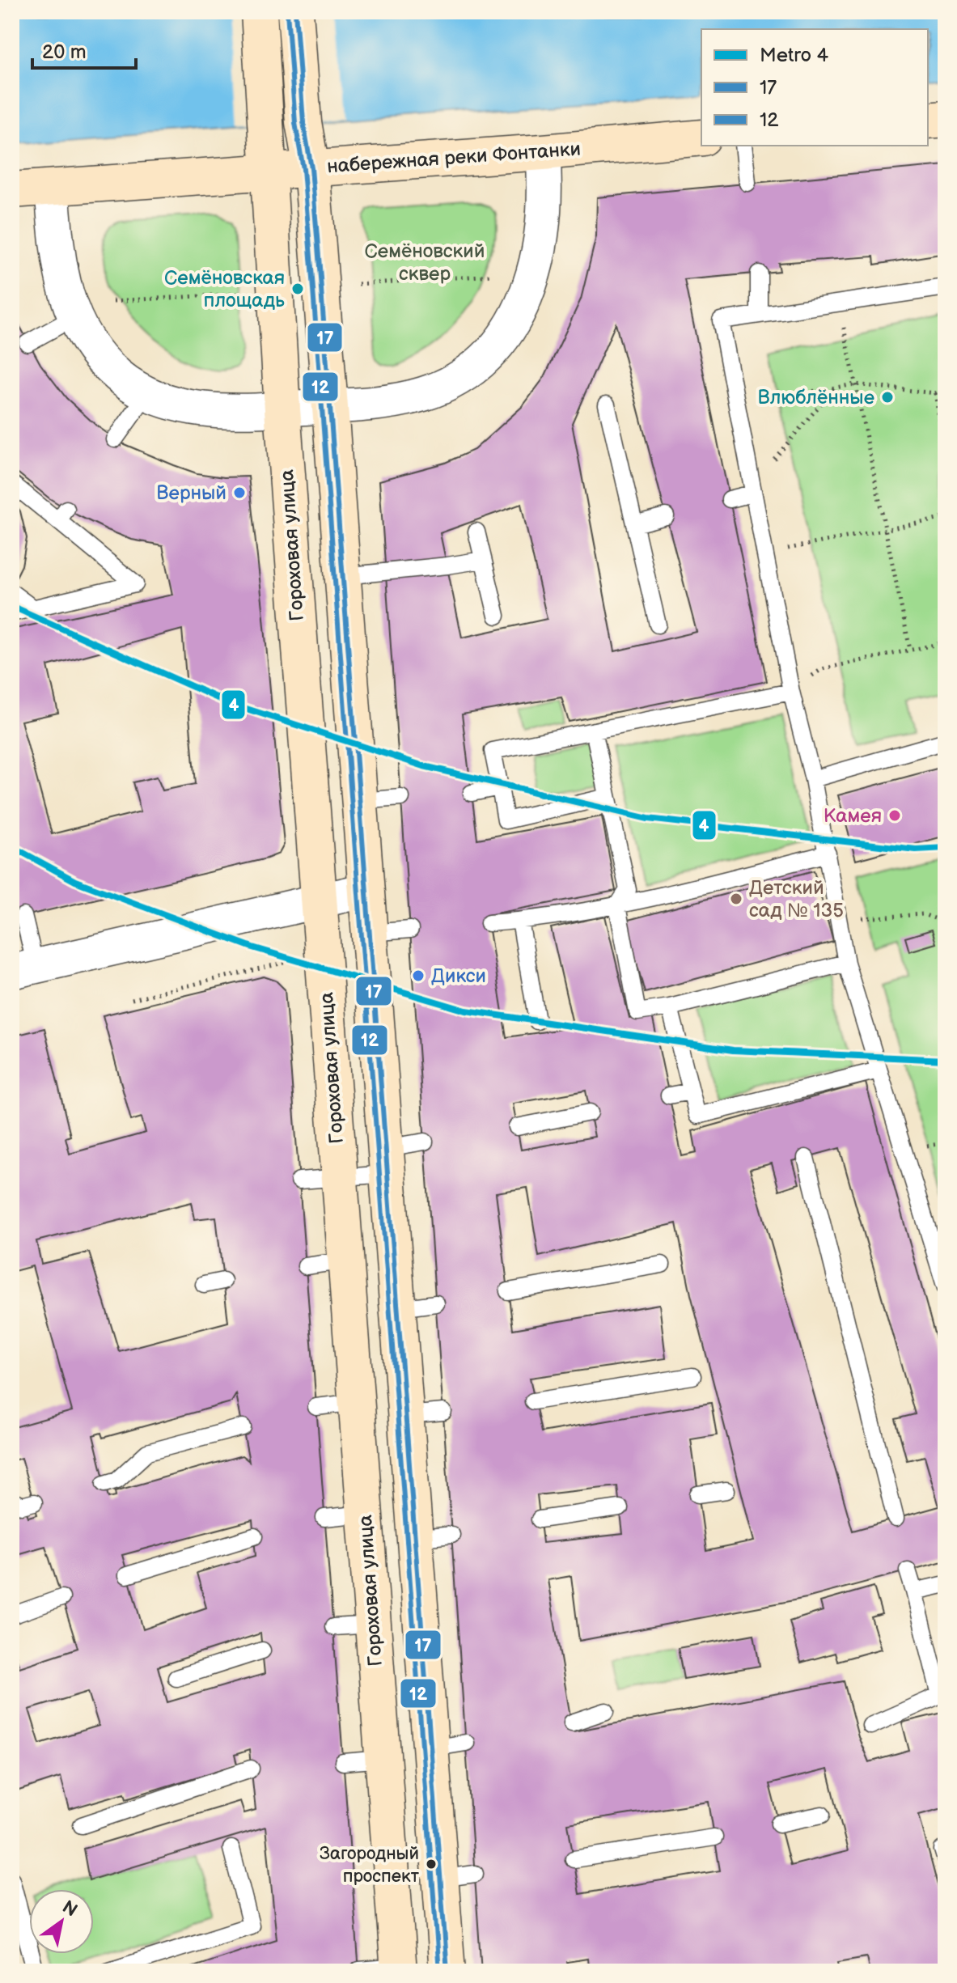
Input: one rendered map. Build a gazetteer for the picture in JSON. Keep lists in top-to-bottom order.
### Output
{
  "streets": {
    "main road": ["набережная реки Фонтанки", "Гороховая улица"]
  },
  "crossings": [
    ["набережная реки Фонтанки", "Гороховая улица"]
  ],
  "parks": ["Семёновский сквер"],
  "places": [
    "Семёновская площадь",
    "Влюблённые",
    "Верный",
    "Камея",
    "Детский сад № 135",
    "Дикси",
    "Загородный проспект"
  ],
  "lines": ["transit line 17", "transit line 12", "metro line 4"],
  "legend": ["Metro 4", "17", "12"],
  "scale_bar": "20 m",
  "north": "top right"
}
